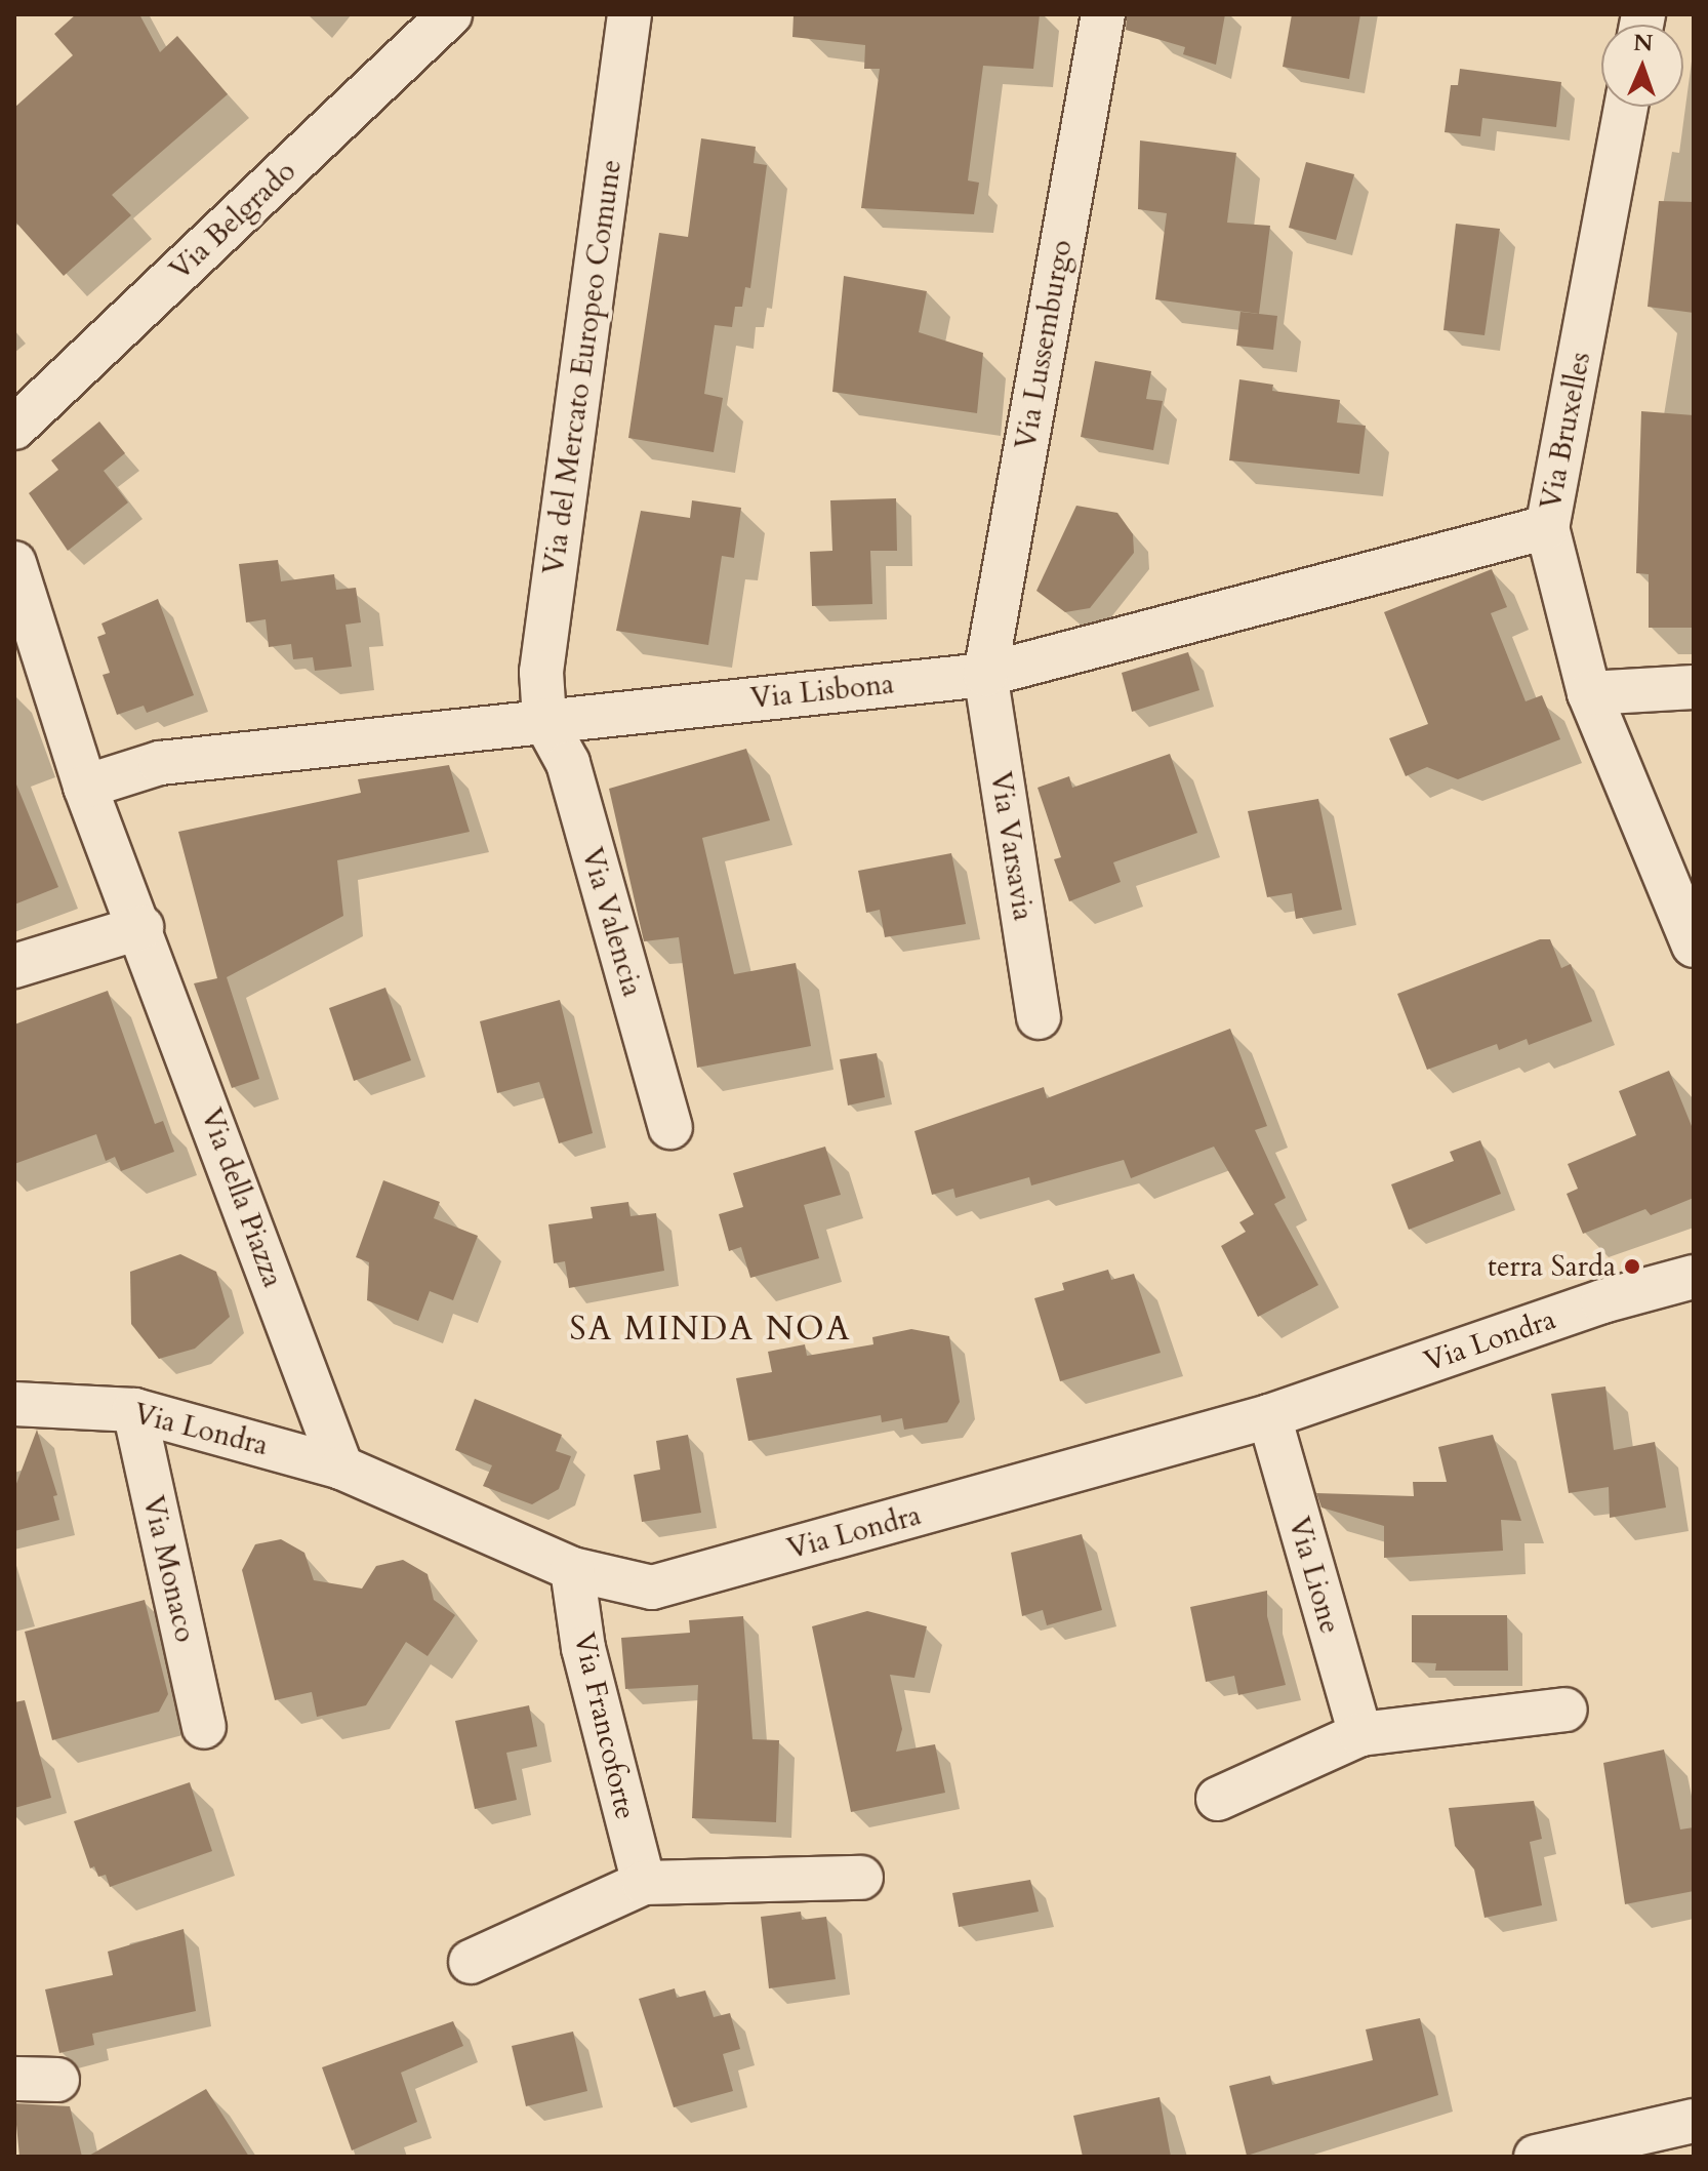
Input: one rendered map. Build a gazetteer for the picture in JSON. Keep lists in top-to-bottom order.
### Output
{
  "streets": {
    "street": [
      "Via Belgrado",
      "Via Lussemburgo",
      "Via del Mercato Europeo Comune",
      "Via Bruxelles",
      "Via Lisbona",
      "Via Varsavia",
      "Via Valencia",
      "Via della Piazza",
      "Via Londra",
      "Via Monaco",
      "Via Lione",
      "Via Francoforte"
    ]
  },
  "crossings": [
    ["Via Lussemburgo", "Via Lisbona"],
    ["Via Lussemburgo", "Via Varsavia"],
    ["Via del Mercato Europeo Comune", "Via Lisbona"],
    ["Via del Mercato Europeo Comune", "Via Valencia"],
    ["Via Bruxelles", "Via Lisbona"],
    ["Via Lisbona", "Via Varsavia"],
    ["Via Lisbona", "Via Valencia"],
    ["Via Lisbona", "Via della Piazza"],
    ["Via della Piazza", "Via Londra"],
    ["Via Londra", "Via Monaco"],
    ["Via Londra", "Via Lione"],
    ["Via Londra", "Via Francoforte"]
  ],
  "districts": ["SA MINDA NOA"],
  "places": ["terra Sarda"],
  "north": "top"
}
